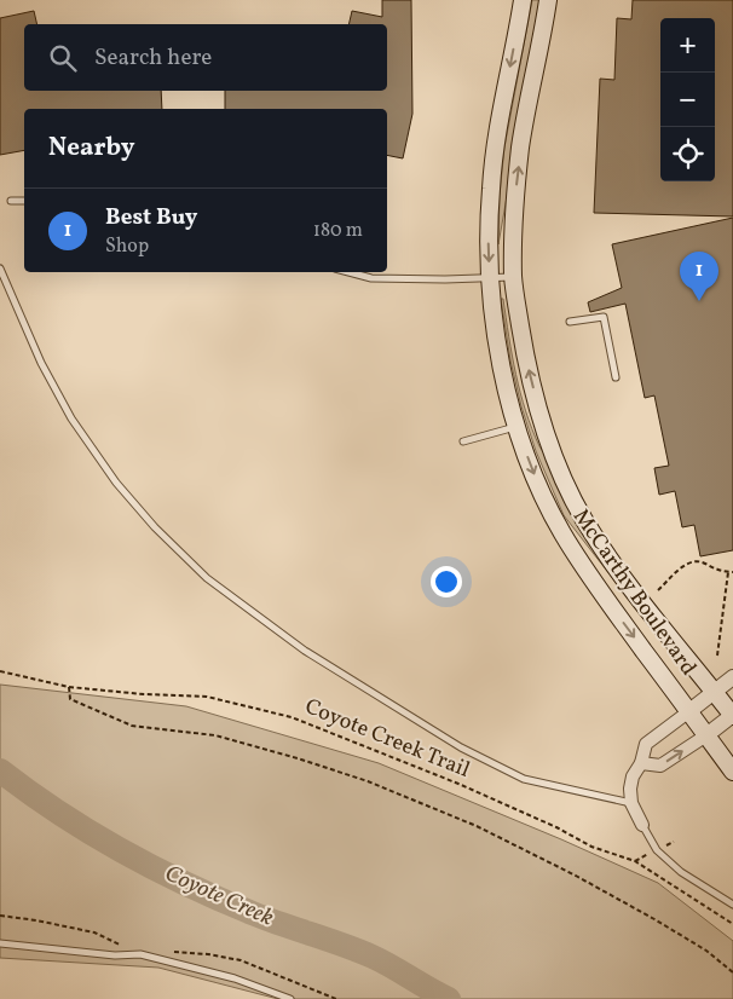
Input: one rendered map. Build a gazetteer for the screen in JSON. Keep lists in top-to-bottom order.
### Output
{
  "streets": {
    "main road": ["McCarthy Boulevard"],
    "path": ["Coyote Creek Trail"]
  },
  "water": ["Coyote Creek"],
  "page": {
    "map_buttons": ["+", "−"],
    "search": "Search here",
    "heading": "Nearby",
    "list": [
      {
        "mark": "1",
        "name": "Best Buy",
        "note": "Shop",
        "value": "180 m"
      }
    ],
    "pins": "1"
  }
}
